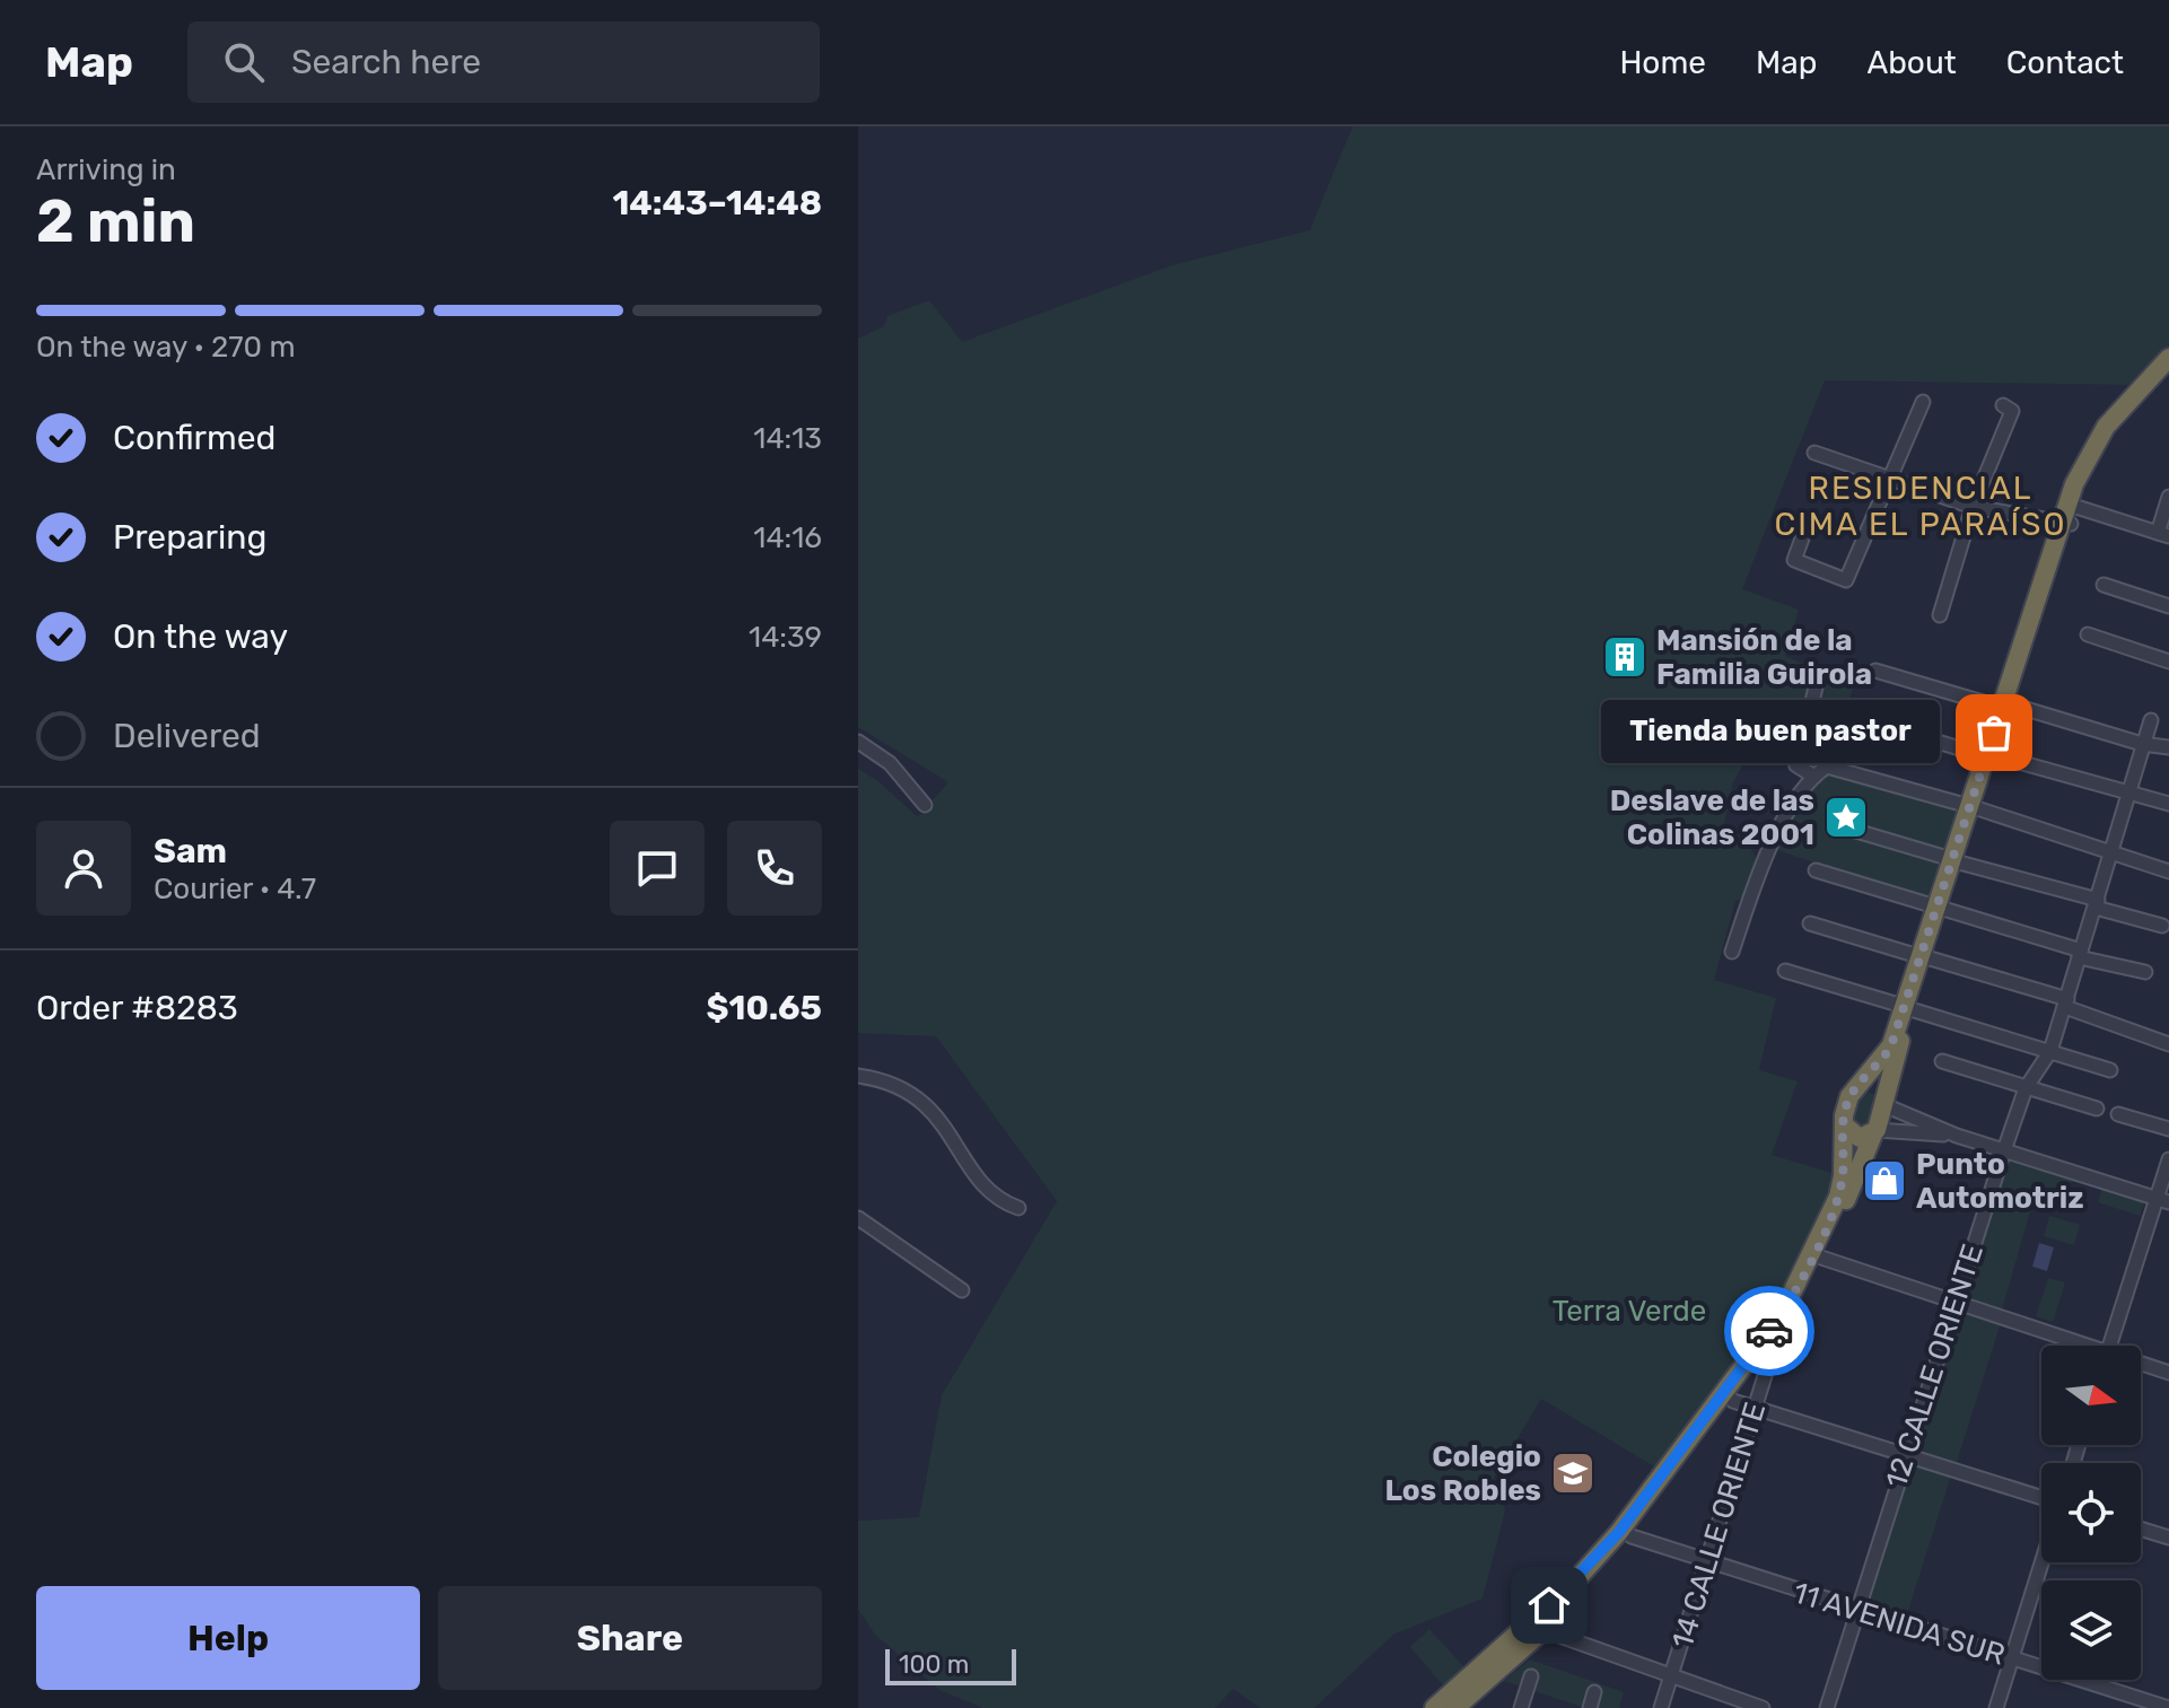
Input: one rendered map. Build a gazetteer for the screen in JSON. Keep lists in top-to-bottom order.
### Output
{
  "streets": {
    "street": ["12 CALLE ORIENTE", "14 CALLE ORIENTE", "11 AVENIDA SUR"]
  },
  "crossings": [
    ["12 CALLE ORIENTE", "11 AVENIDA SUR"],
    ["14 CALLE ORIENTE", "11 AVENIDA SUR"]
  ],
  "districts": ["RESIDENCIAL CIMA EL PARAÍSO"],
  "parks": ["Terra Verde"],
  "places": {
    "building": ["Mansión de la Familia Guirola"],
    "other": ["Tienda buen pastor"],
    "place": ["Deslave de las Colinas 2001"],
    "shop": ["Punto Automotriz"],
    "school or university": ["Colegio Los Robles"]
  },
  "scale_bar": "100 m",
  "north": "right",
  "page": {
    "header": "Map",
    "search": "Search here",
    "nav": [
      "Home",
      "Map",
      "About",
      "Contact"
    ],
    "heading": ["2 min", "Arriving in", "14:43–14:48"],
    "panel": [
      "Sam",
      "Courier · 4.7",
      "Order #8283",
      "$10.65"
    ],
    "bar": "On the way · 270 m",
    "list": [
      ["Confirmed", "14:13"],
      ["Preparing", "14:16"],
      ["On the way", "14:39"],
      "Delivered"
    ],
    "bubble": "Tienda buen pastor",
    "buttons": ["Help", "Share"],
    "scale": "100 m"
  }
}
